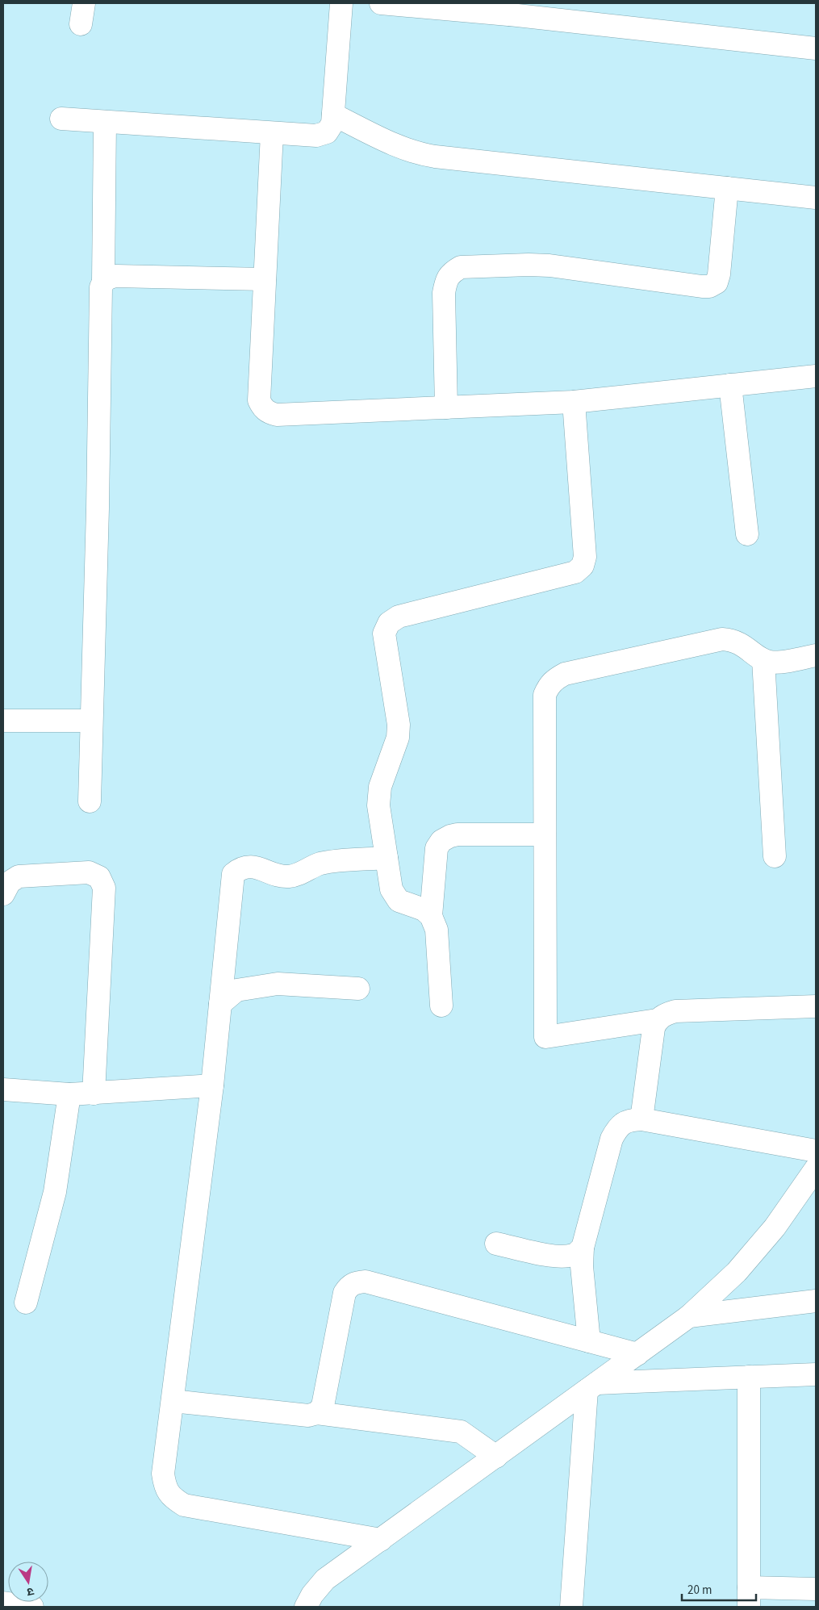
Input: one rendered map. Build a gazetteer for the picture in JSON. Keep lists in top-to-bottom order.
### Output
{
  "scale_bar": "20 m",
  "north": "bottom"
}
